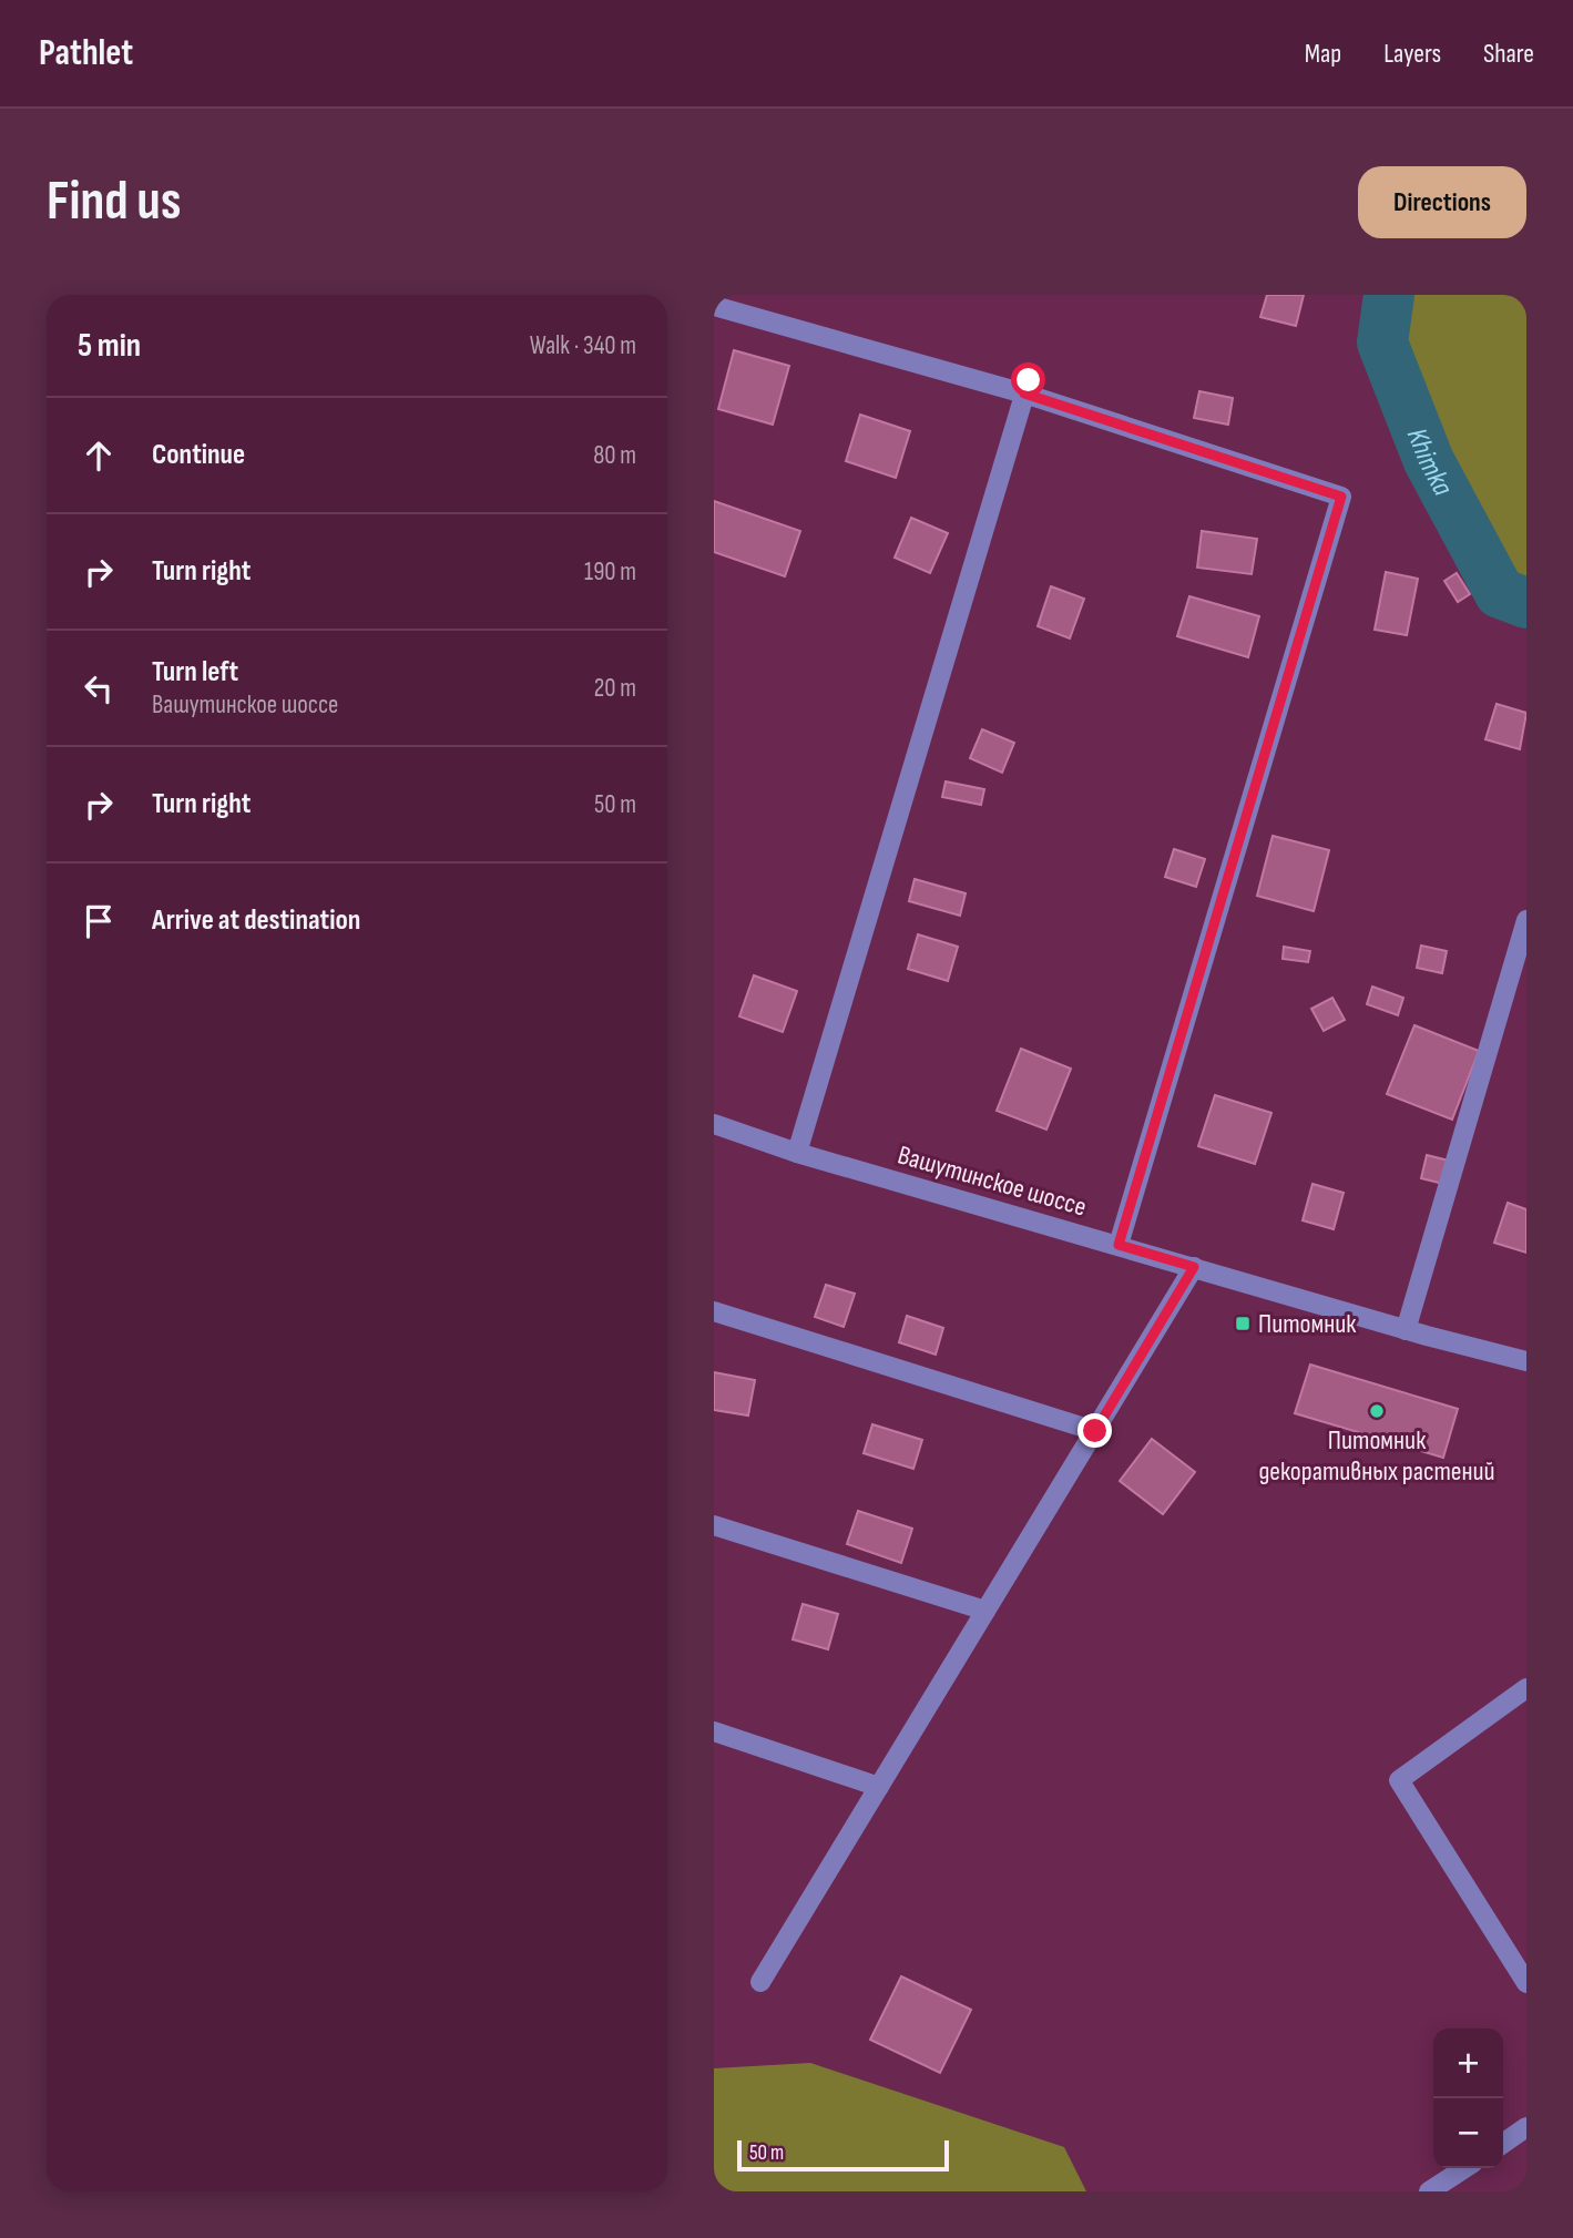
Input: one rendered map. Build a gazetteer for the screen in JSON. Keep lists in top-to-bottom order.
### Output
{
  "streets": {
    "street": ["Вашутинское шоссе"]
  },
  "water": ["Khimka"],
  "places": {
    "transit": ["Питомник"],
    "other": ["Питомник декоративных растений"]
  },
  "scale_bar": "50 m",
  "page": {
    "header": "Pathlet",
    "nav": ["Map", "Layers", "Share"],
    "buttons": "Directions",
    "title": "Find us",
    "heading": ["5 min", "Walk · 340 m"],
    "list": [
      ["Continue", "80 m"],
      ["Turn right", "190 m"],
      ["Turn left", "Вашутинское шоссе", "20 m"],
      ["Turn right", "50 m"],
      "Arrive at destination"
    ],
    "map_buttons": ["+", "−"],
    "scale": "50 m"
  }
}
